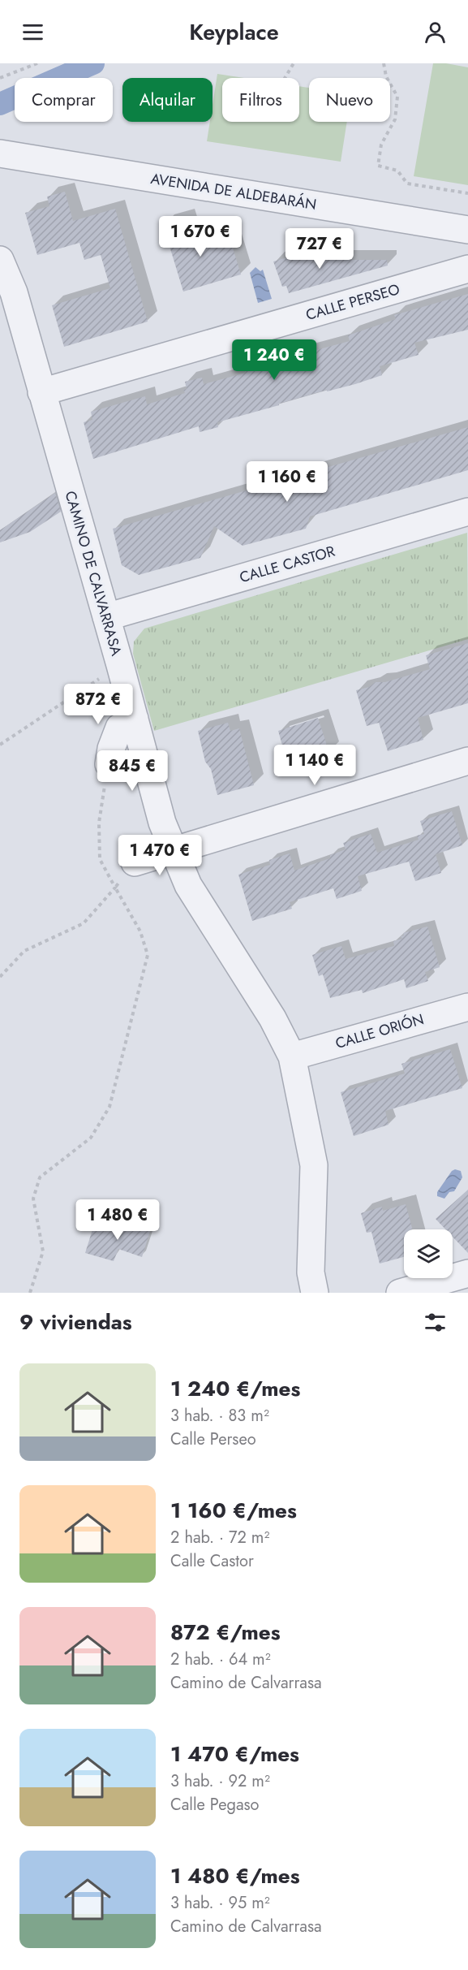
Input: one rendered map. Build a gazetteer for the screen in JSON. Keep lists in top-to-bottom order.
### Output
{
  "streets": {
    "street": [
      "AVENIDA DE ALDEBARÁN",
      "CALLE PERSEO",
      "CALLE CASTOR",
      "CAMINO DE CALVARRASA",
      "CALLE ORIÓN"
    ]
  },
  "crossings": [
    ["CALLE PERSEO", "CAMINO DE CALVARRASA"],
    ["CALLE CASTOR", "CAMINO DE CALVARRASA"],
    ["CAMINO DE CALVARRASA", "CALLE ORIÓN"]
  ],
  "page": {
    "header": "Keyplace",
    "chip": [
      "Comprar",
      "Alquilar",
      "Filtros",
      "Nuevo"
    ],
    "price": [
      "1 670 €",
      "727 €",
      "1 240 €",
      "1 160 €",
      "872 €",
      "1 140 €",
      "845 €",
      "1 470 €",
      "1 480 €"
    ],
    "heading": "9 viviendas",
    "list": [
      {
        "name": "1 240 €/mes",
        "note": "3 hab. · 83 m² · Calle Perseo"
      },
      {
        "name": "1 160 €/mes",
        "note": "2 hab. · 72 m² · Calle Castor"
      },
      {
        "name": "872 €/mes",
        "note": "2 hab. · 64 m² · Camino de Calvarrasa"
      },
      {
        "name": "1 470 €/mes",
        "note": "3 hab. · 92 m² · Calle Pegaso"
      },
      {
        "name": "1 480 €/mes",
        "note": "3 hab. · 95 m² · Camino de Calvarrasa"
      }
    ]
  }
}
